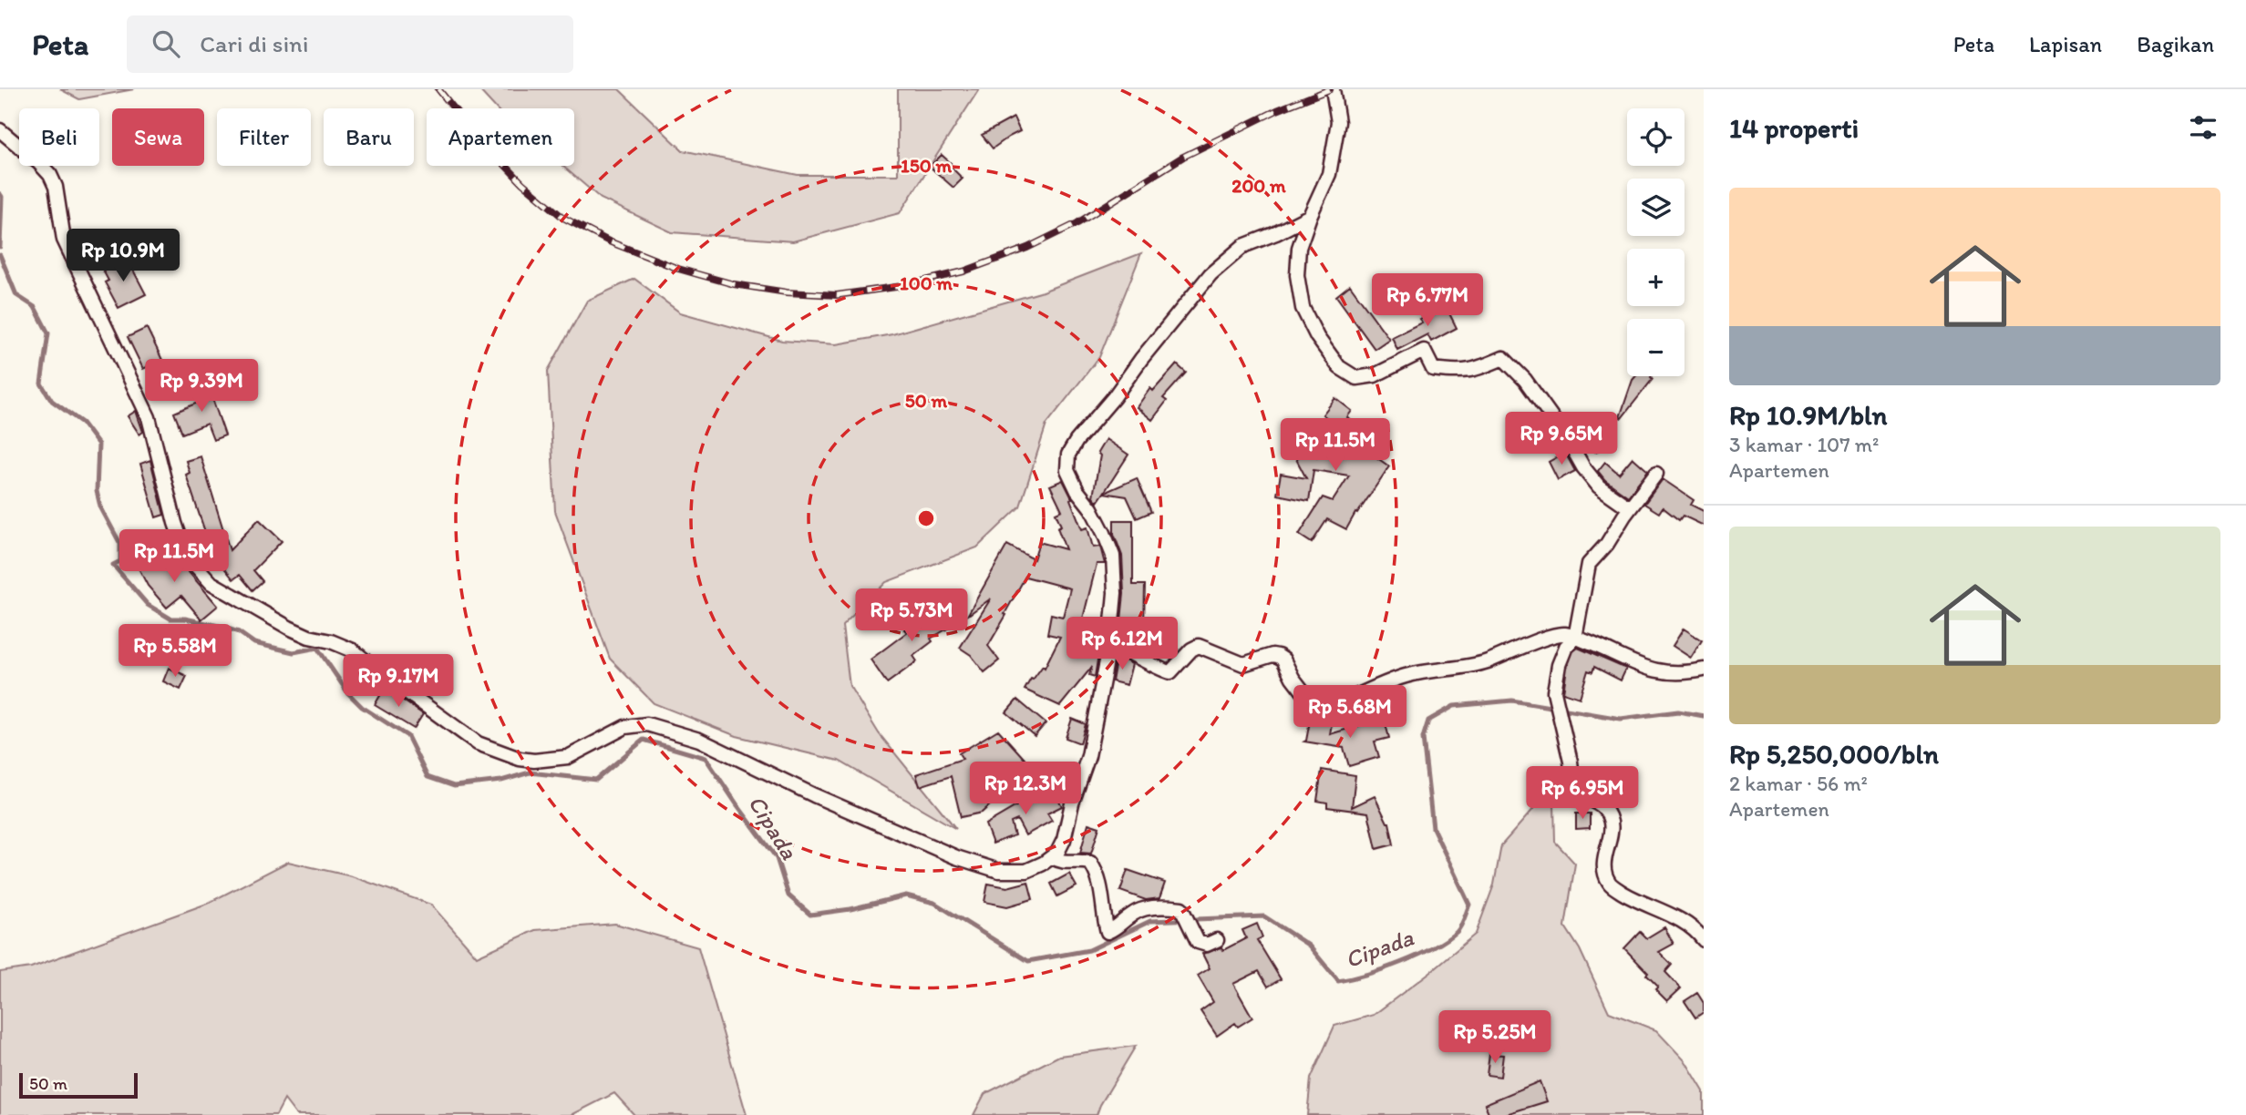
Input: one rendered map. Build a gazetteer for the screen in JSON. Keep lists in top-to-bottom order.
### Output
{
  "water": ["Cipada"],
  "scale_bar": "50 m",
  "page": {
    "header": "Peta",
    "search": "Cari di sini",
    "nav": ["Peta", "Lapisan", "Bagikan"],
    "heading": "14 properti",
    "map_buttons": ["+", "−"],
    "chip": [
      "Beli",
      "Sewa",
      "Filter",
      "Baru",
      "Apartemen"
    ],
    "list": [
      {
        "name": "Rp 10.9M/bln",
        "note": "3 kamar · 107 m² · Apartemen"
      },
      {
        "name": "Rp 5,250,000/bln",
        "note": "2 kamar · 56 m² · Apartemen"
      }
    ],
    "price": [
      "Rp 10.9M",
      "Rp 6.77M",
      "Rp 9.39M",
      "Rp 9.65M",
      "Rp 11.5M",
      "Rp 11.5M",
      "Rp 5.73M",
      "Rp 6.12M",
      "Rp 5.58M",
      "Rp 9.17M",
      "Rp 5.68M",
      "Rp 12.3M",
      "Rp 6.95M",
      "Rp 5.25M"
    ],
    "scale": "50 m"
  },
  "rings": [
    "150 m",
    "200 m",
    "100 m",
    "50 m"
  ]
}
